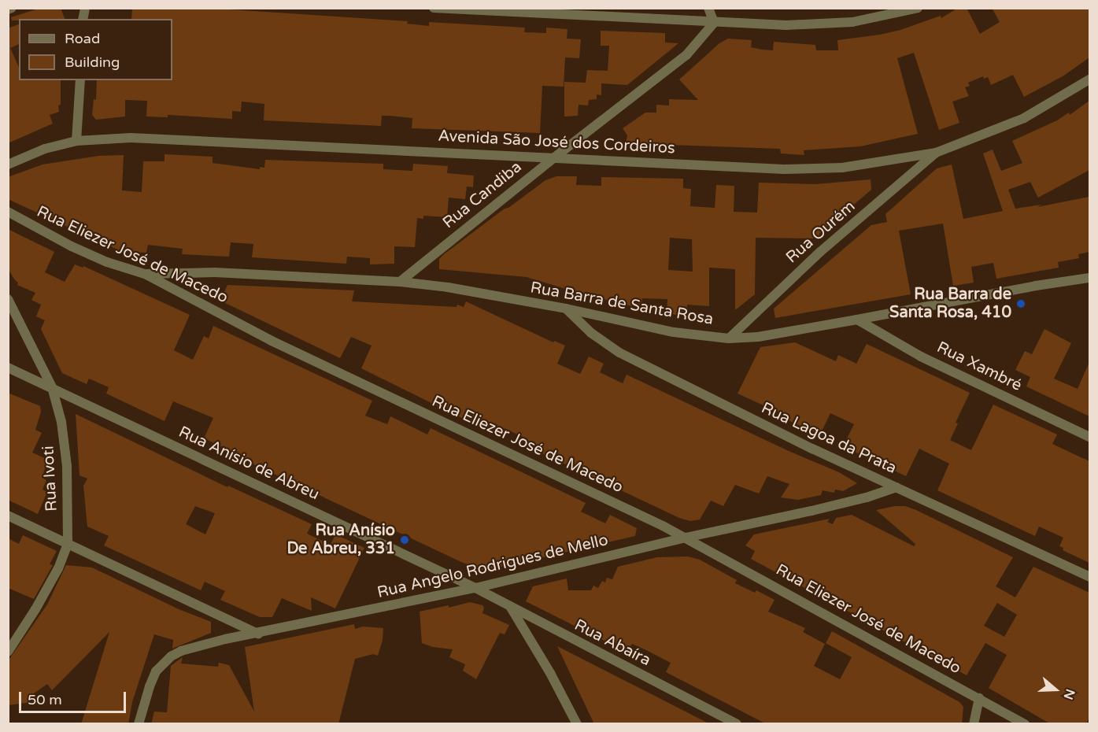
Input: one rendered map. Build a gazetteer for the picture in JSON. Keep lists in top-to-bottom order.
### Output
{
  "streets": {
    "street": [
      "Avenida São José dos Cordeiros",
      "Rua Candiba",
      "Rua Ourém",
      "Rua Eliezer José de Macedo",
      "Rua Barra de Santa Rosa",
      "Rua Xambré",
      "Rua Lagoa da Prata",
      "Rua Anísio de Abreu",
      "Rua Ivoti",
      "Rua Angelo Rodrigues de Mello",
      "Rua Abaíra"
    ]
  },
  "crossings": [
    ["Avenida São José dos Cordeiros", "Rua Candiba"],
    ["Avenida São José dos Cordeiros", "Rua Ourém"],
    ["Rua Candiba", "Rua Barra de Santa Rosa"],
    ["Rua Ourém", "Rua Barra de Santa Rosa"],
    ["Rua Eliezer José de Macedo", "Rua Barra de Santa Rosa"],
    ["Rua Eliezer José de Macedo", "Rua Angelo Rodrigues de Mello"],
    ["Rua Barra de Santa Rosa", "Rua Xambré"],
    ["Rua Barra de Santa Rosa", "Rua Lagoa da Prata"],
    ["Rua Lagoa da Prata", "Rua Angelo Rodrigues de Mello"],
    ["Rua Anísio de Abreu", "Rua Ivoti"],
    ["Rua Anísio de Abreu", "Rua Angelo Rodrigues de Mello"],
    ["Rua Anísio de Abreu", "Rua Abaíra"],
    ["Rua Angelo Rodrigues de Mello", "Rua Abaíra"]
  ],
  "places": ["Rua Barra de Santa Rosa, 410", "Rua Anísio De Abreu, 331"],
  "legend": ["Road", "Building"],
  "scale_bar": "50 m",
  "north": "right"
}
